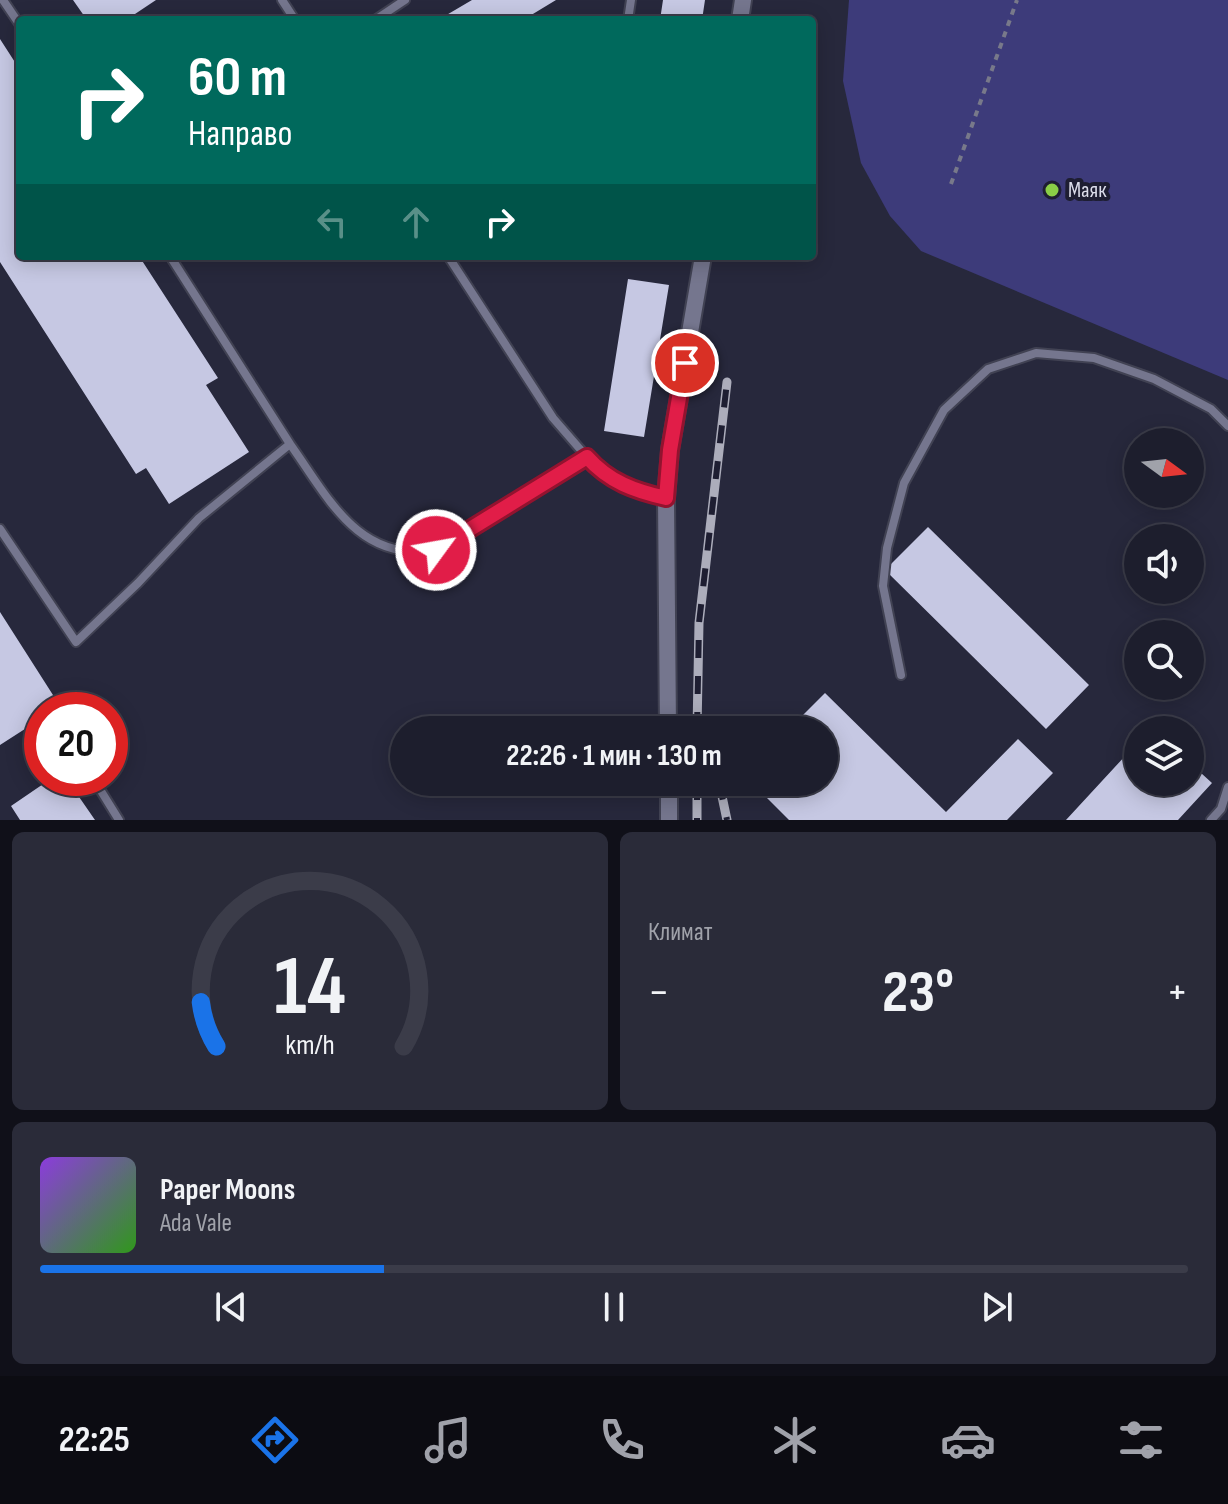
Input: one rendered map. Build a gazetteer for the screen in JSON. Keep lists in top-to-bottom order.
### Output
{
  "places": ["Маяк"],
  "north": "right",
  "page": {
    "turn": ["60 m", "Направо"],
    "limit": "20",
    "trip": "22:26 · 1 мин · 130 m",
    "tile": "Климат",
    "heat": ["−", "23°", "+"],
    "song": ["Paper Moons", "Ada Vale"],
    "tabs": "22:25",
    "gauge": ["14", "km/h"]
  }
}
